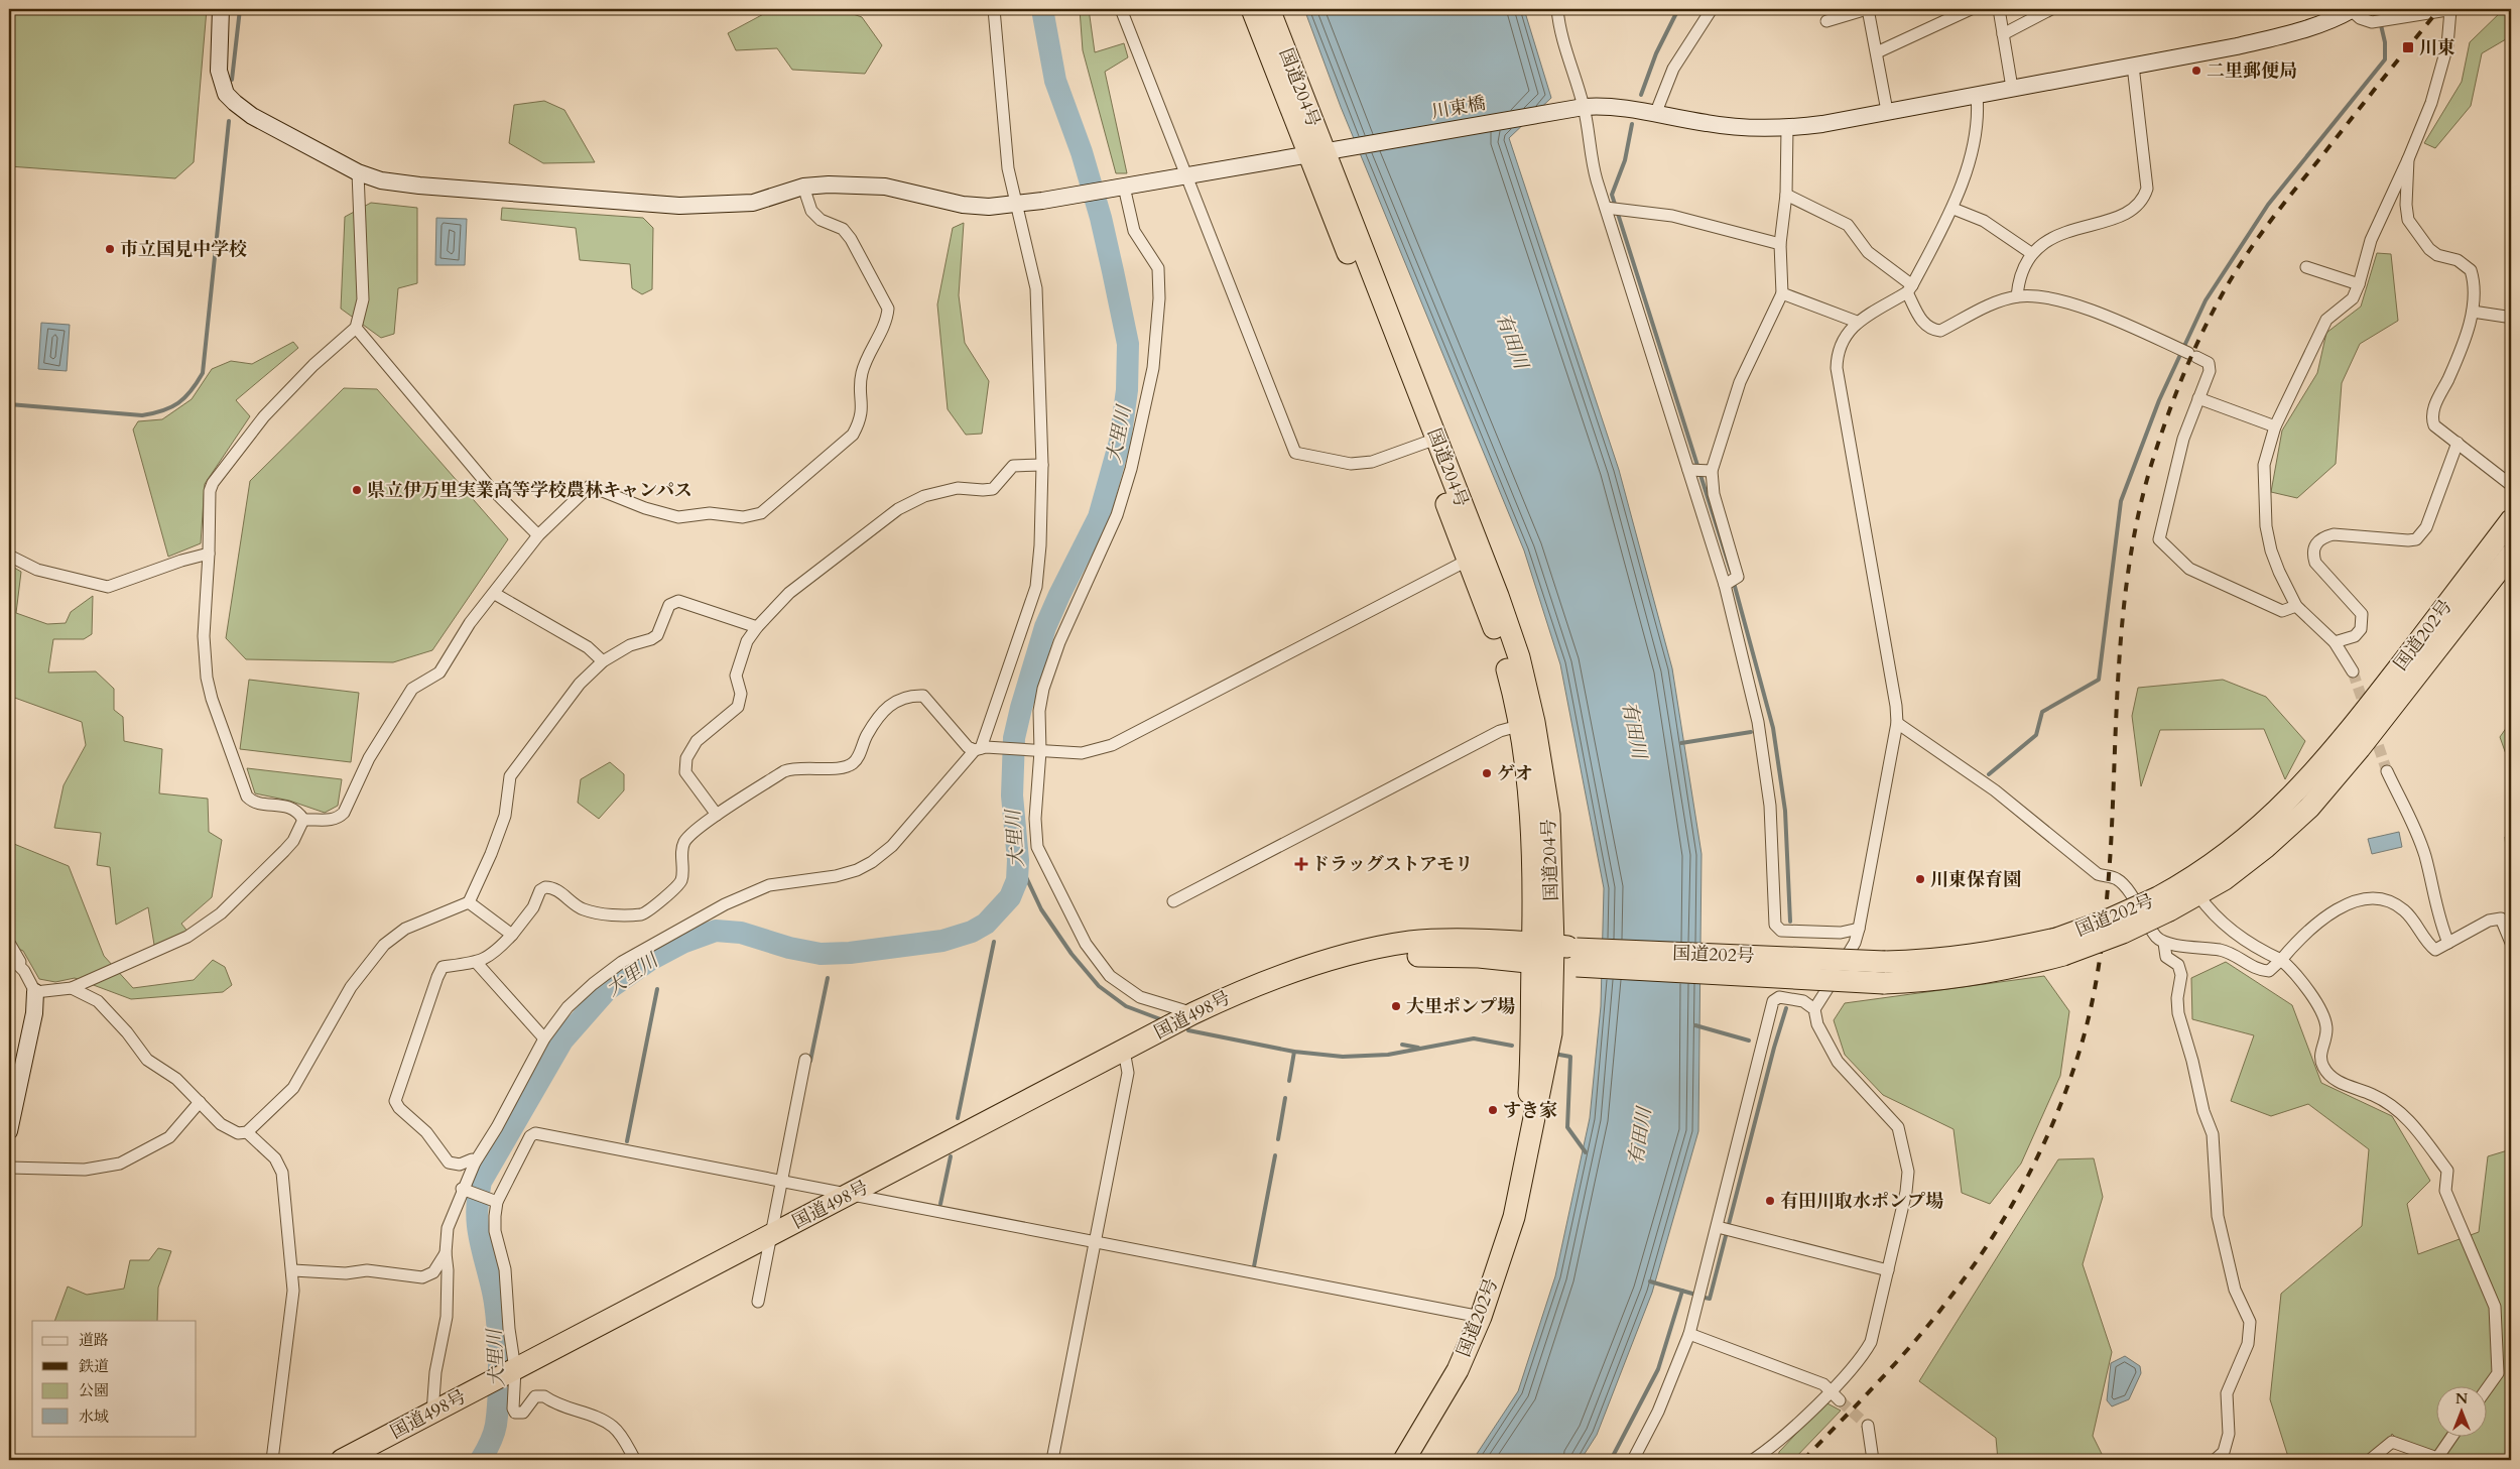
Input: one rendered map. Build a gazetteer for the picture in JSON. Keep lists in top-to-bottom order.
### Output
{
  "streets": {
    "highway": ["国道204号", "国道202号", "国道498号"],
    "street": ["川東橋"]
  },
  "crossings": [
    ["国道204号", "川東橋"],
    ["国道204号", "国道202号"],
    ["国道204号", "国道498号"],
    ["国道202号", "国道498号"]
  ],
  "water": ["有田川", "大里川"],
  "places": {
    "transit": ["川東"],
    "other": [
      "二里郵便局",
      "市立国見中学校",
      "県立伊万里実業高等学校農林キャンパス",
      "ゲオ",
      "川東保育園",
      "大里ポンプ場",
      "すき家",
      "有田川取水ポンプ場"
    ],
    "health": ["ドラッグストアモリ"]
  },
  "legend": [
    "道路",
    "鉄道",
    "公園",
    "水域"
  ],
  "north": "top"
}
